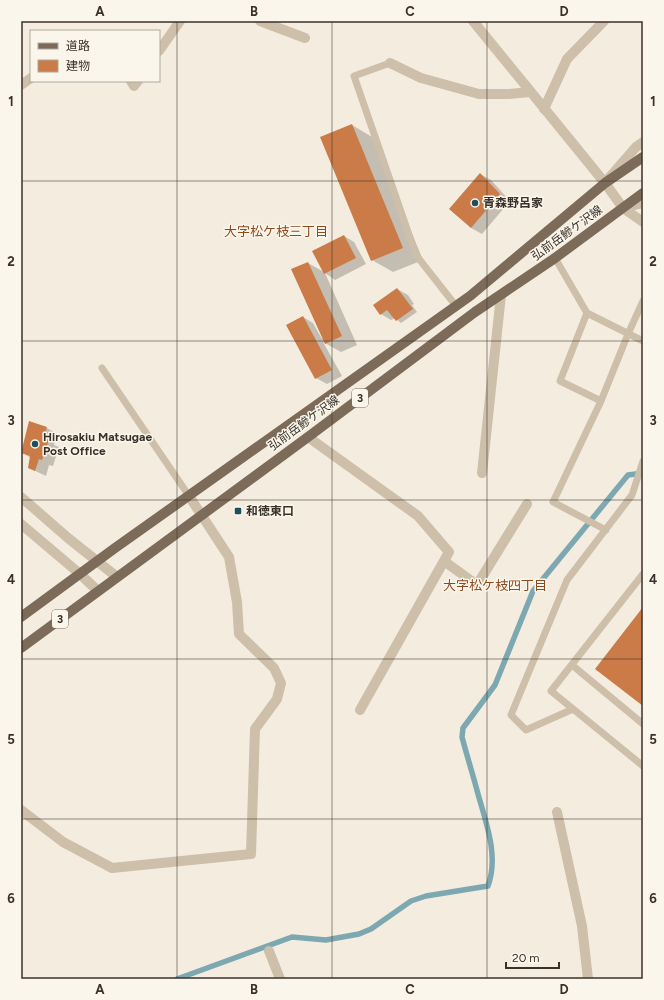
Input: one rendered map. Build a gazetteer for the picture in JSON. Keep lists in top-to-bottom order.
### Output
{
  "streets": {
    "main road": ["弘前岳鰺ケ沢線", "3"]
  },
  "districts": ["大字松ケ枝三丁目", "大字松ケ枝四丁目"],
  "places": {
    "other": ["青森野呂家", "Hirosakiu Matsugae Post Office"],
    "transit": ["和徳東口"]
  },
  "legend": ["道路", "建物"],
  "scale_bar": "20 m",
  "grid": {
    "columns": [
      "A",
      "B",
      "C",
      "D"
    ],
    "rows": [
      "1",
      "2",
      "3",
      "4",
      "5",
      "6"
    ]
  }
}
